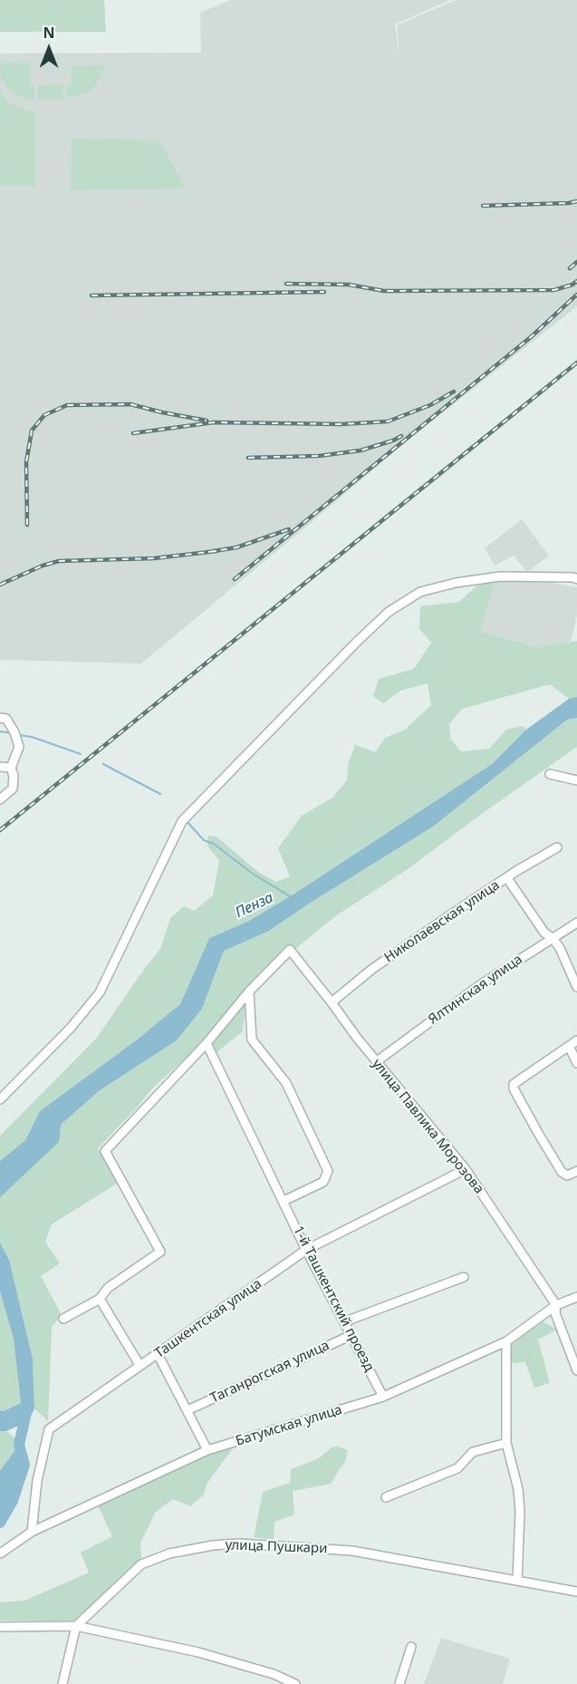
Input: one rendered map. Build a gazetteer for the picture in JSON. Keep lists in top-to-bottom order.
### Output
{
  "streets": {
    "street": [
      "Николаевская улица",
      "Ялтинская улица",
      "улица Павлика Морозова",
      "1-й Ташкентский проезд",
      "Ташкентская улица",
      "Таганрогская улица",
      "Батумская улица",
      "улица Пушкари"
    ]
  },
  "crossings": [
    ["Николаевская улица", "улица Павлика Морозова"],
    ["Ялтинская улица", "улица Павлика Морозова"],
    ["улица Павлика Морозова", "Ташкентская улица"],
    ["улица Павлика Морозова", "Батумская улица"],
    ["1-й Ташкентский проезд", "Ташкентская улица"],
    ["1-й Ташкентский проезд", "Таганрогская улица"],
    ["1-й Ташкентский проезд", "Батумская улица"],
    ["Ташкентская улица", "Батумская улица"]
  ],
  "water": ["Пенза"],
  "north": "top"
}
